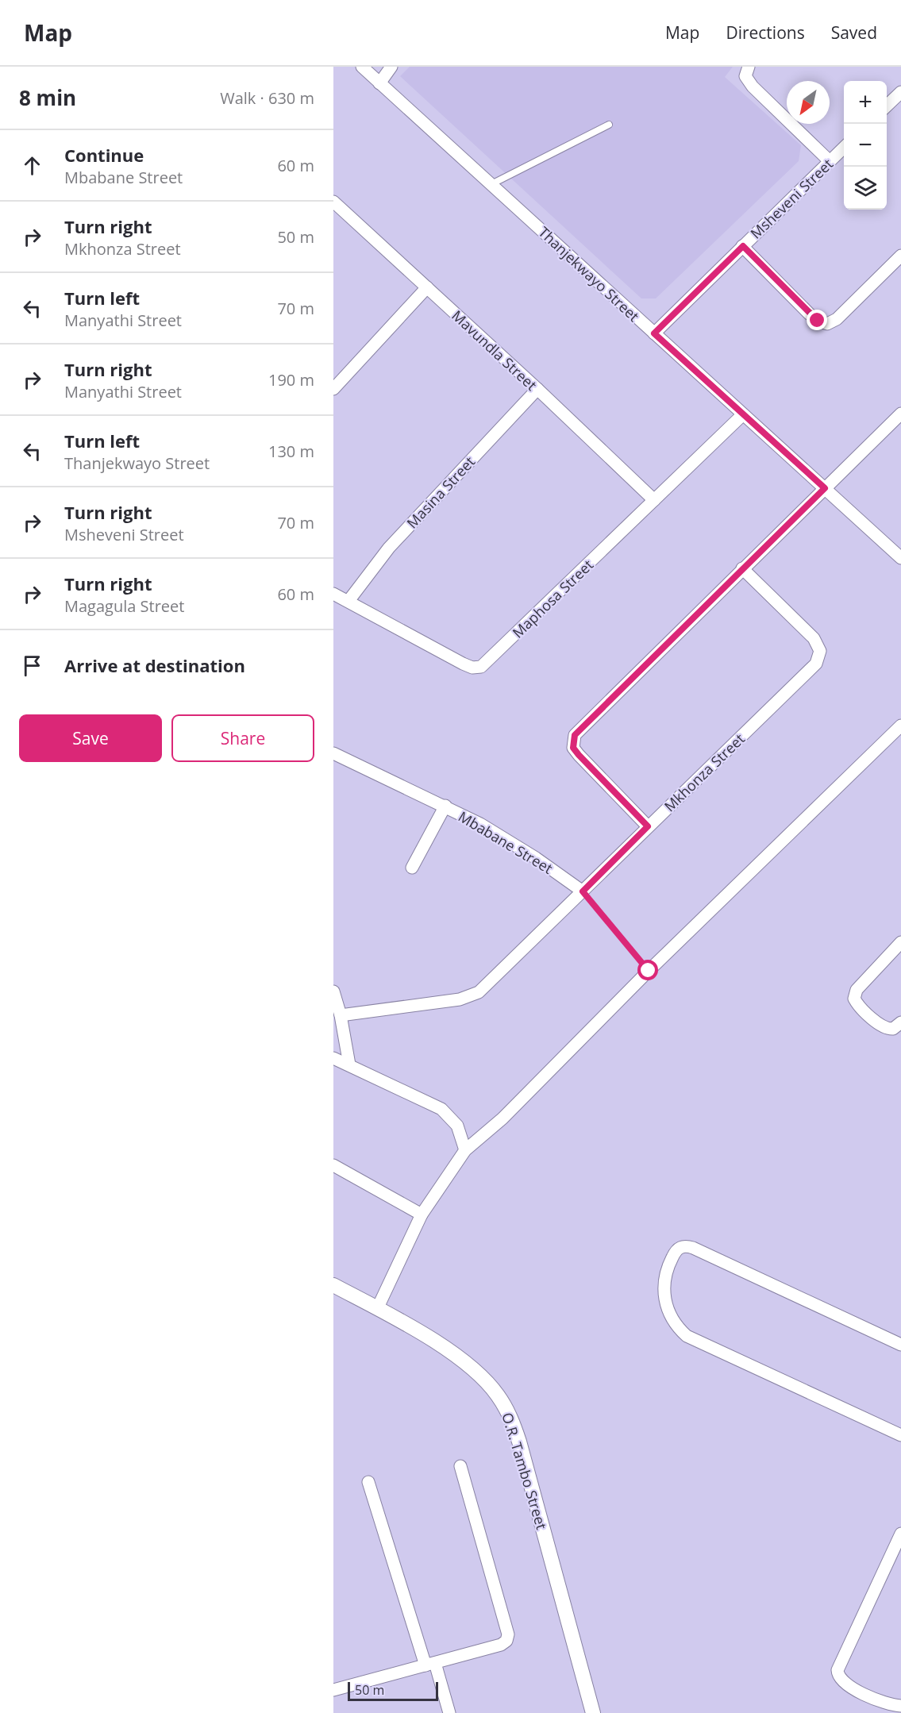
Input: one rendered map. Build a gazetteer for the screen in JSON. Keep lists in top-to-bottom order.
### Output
{
  "streets": {
    "street": [
      "Msheveni Street",
      "Thanjekwayo Street",
      "Mavundla Street",
      "Masina Street",
      "Maphosa Street",
      "Mkhonza Street",
      "Mbabane Street",
      "O.R. Tambo Street"
    ]
  },
  "crossings": [
    ["Msheveni Street", "Thanjekwayo Street"],
    ["Thanjekwayo Street", "Maphosa Street"],
    ["Mavundla Street", "Masina Street"],
    ["Mavundla Street", "Maphosa Street"],
    ["Masina Street", "Maphosa Street"],
    ["Mkhonza Street", "Mbabane Street"]
  ],
  "scale_bar": "50 m",
  "north": "bottom left",
  "page": {
    "header": "Map",
    "nav": ["Map", "Directions", "Saved"],
    "heading": ["8 min", "Walk · 630 m"],
    "map_buttons": ["+", "−"],
    "list": [
      ["Continue", "Mbabane Street", "60 m"],
      ["Turn right", "Mkhonza Street", "50 m"],
      ["Turn left", "Manyathi Street", "70 m"],
      ["Turn right", "Manyathi Street", "190 m"],
      ["Turn left", "Thanjekwayo Street", "130 m"],
      ["Turn right", "Msheveni Street", "70 m"],
      ["Turn right", "Magagula Street", "60 m"],
      "Arrive at destination"
    ],
    "buttons": ["Save", "Share"],
    "scale": "50 m"
  }
}
